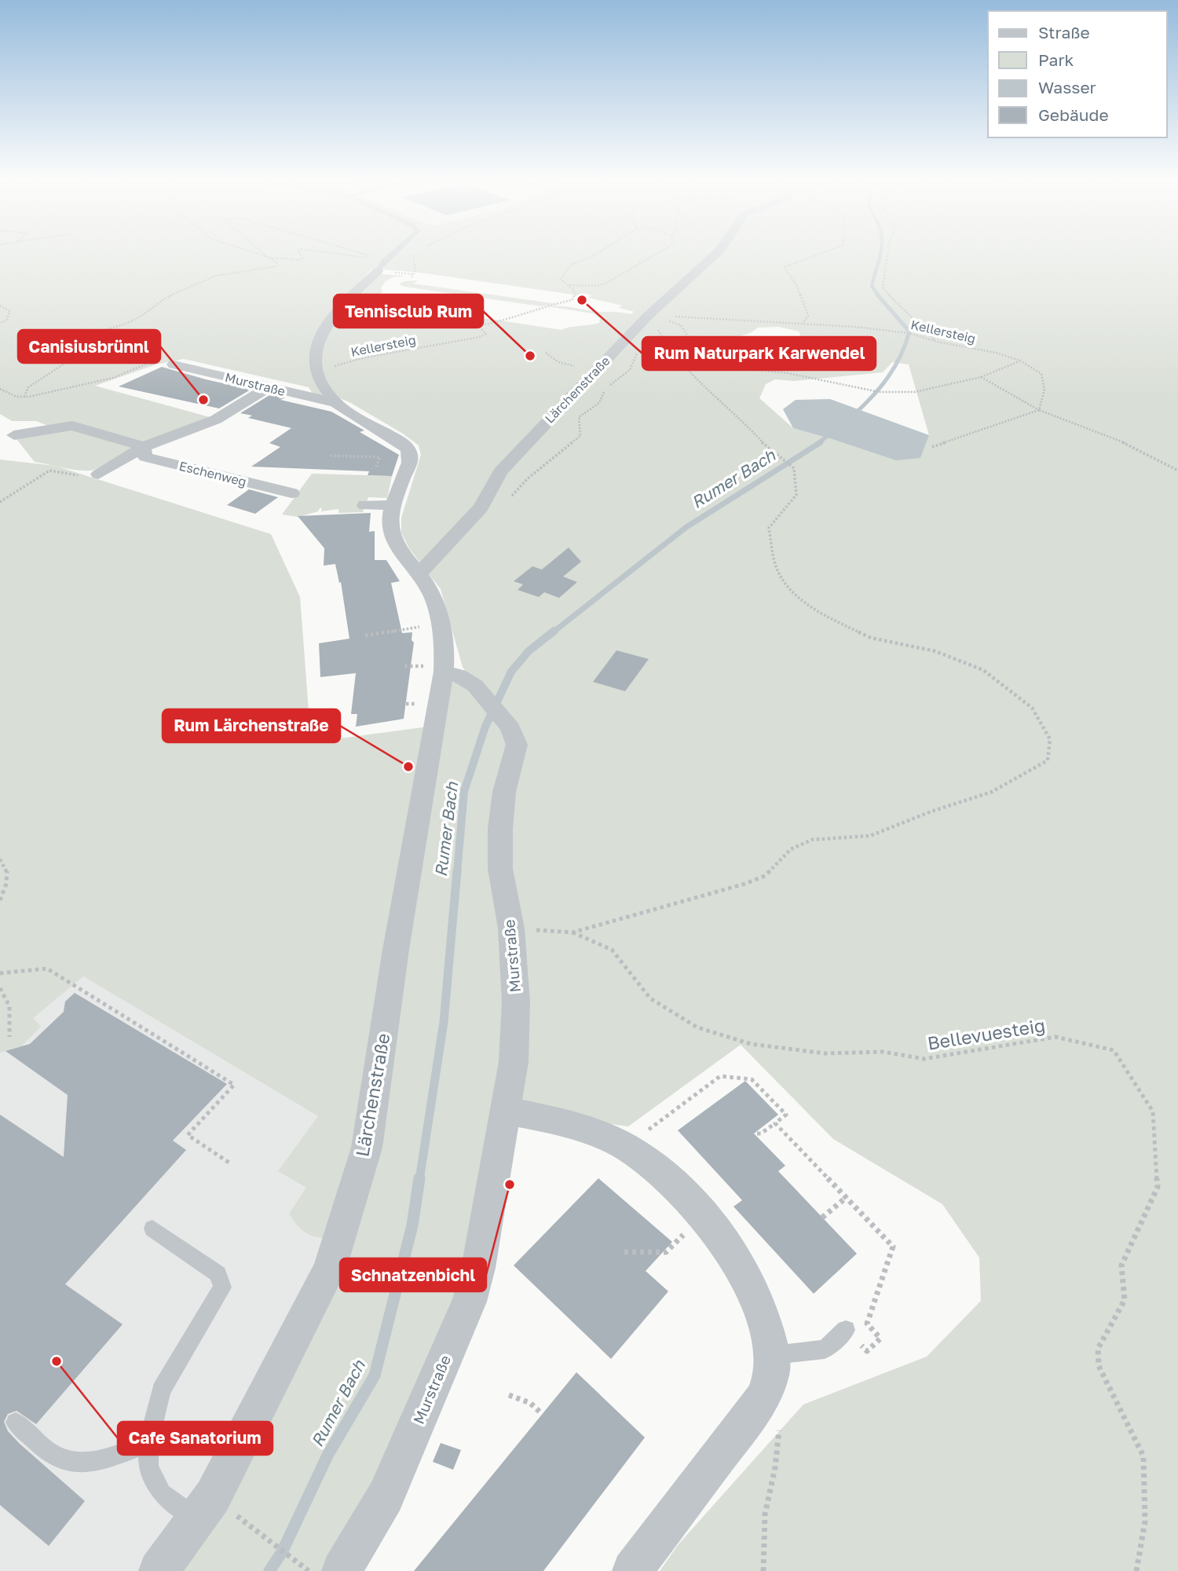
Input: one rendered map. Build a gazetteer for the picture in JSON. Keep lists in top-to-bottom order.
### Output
{
  "streets": {
    "street": ["Murstraße", "Lärchenstraße", "Eschenweg"],
    "path": ["Kellersteig", "Bellevuesteig"]
  },
  "crossings": [
    ["Kellersteig", "Murstraße"],
    ["Kellersteig", "Lärchenstraße"],
    ["Murstraße", "Lärchenstraße"]
  ],
  "water": ["Rumer Bach"],
  "places": [
    "Rum Naturpark Karwendel",
    "Tennisclub Rum",
    "Canisiusbrünnl",
    "Rum Lärchenstraße",
    "Schnatzenbichl",
    "Cafe Sanatorium"
  ],
  "legend": [
    "Straße",
    "Park",
    "Wasser",
    "Gebäude"
  ]
}
